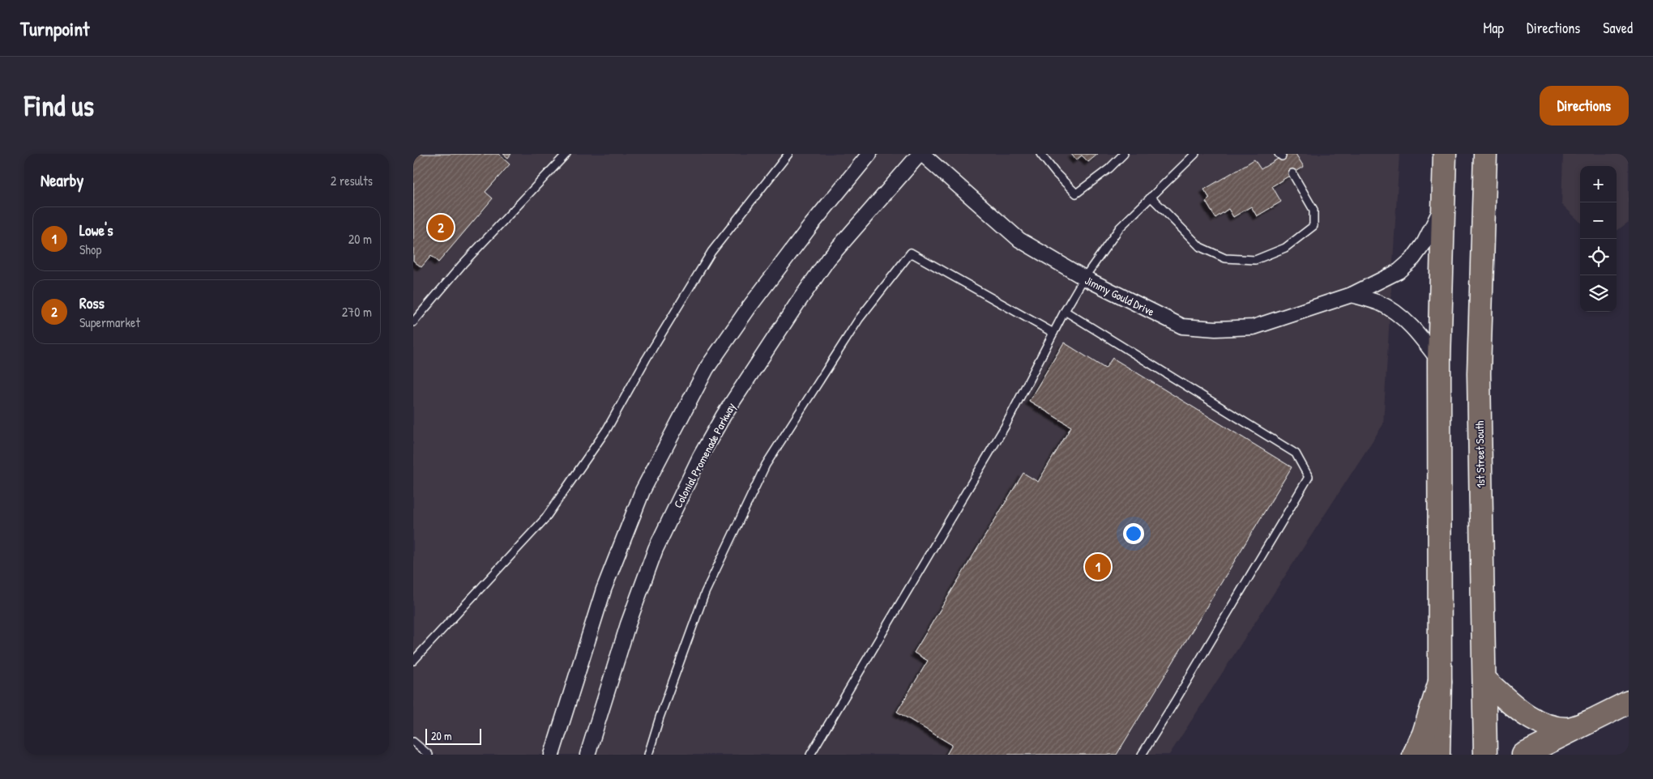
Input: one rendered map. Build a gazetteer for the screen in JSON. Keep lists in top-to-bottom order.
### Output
{
  "streets": {
    "main road": ["1st Street South"],
    "street": ["Jimmy Gould Drive", "Colonial Promenade Parkway"]
  },
  "crossings": [
    ["Jimmy Gould Drive", "Colonial Promenade Parkway"]
  ],
  "scale_bar": "20 m",
  "page": {
    "header": "Turnpoint",
    "nav": ["Map", "Directions", "Saved"],
    "buttons": "Directions",
    "title": "Find us",
    "heading": ["Nearby", "2 results"],
    "map_buttons": ["+", "−"],
    "list": [
      {
        "mark": "1",
        "name": "Lowe's",
        "note": "Shop",
        "value": "20 m"
      },
      {
        "mark": "2",
        "name": "Ross",
        "note": "Supermarket",
        "value": "270 m"
      }
    ],
    "pins": ["2", "1"],
    "scale": "20 m"
  }
}
